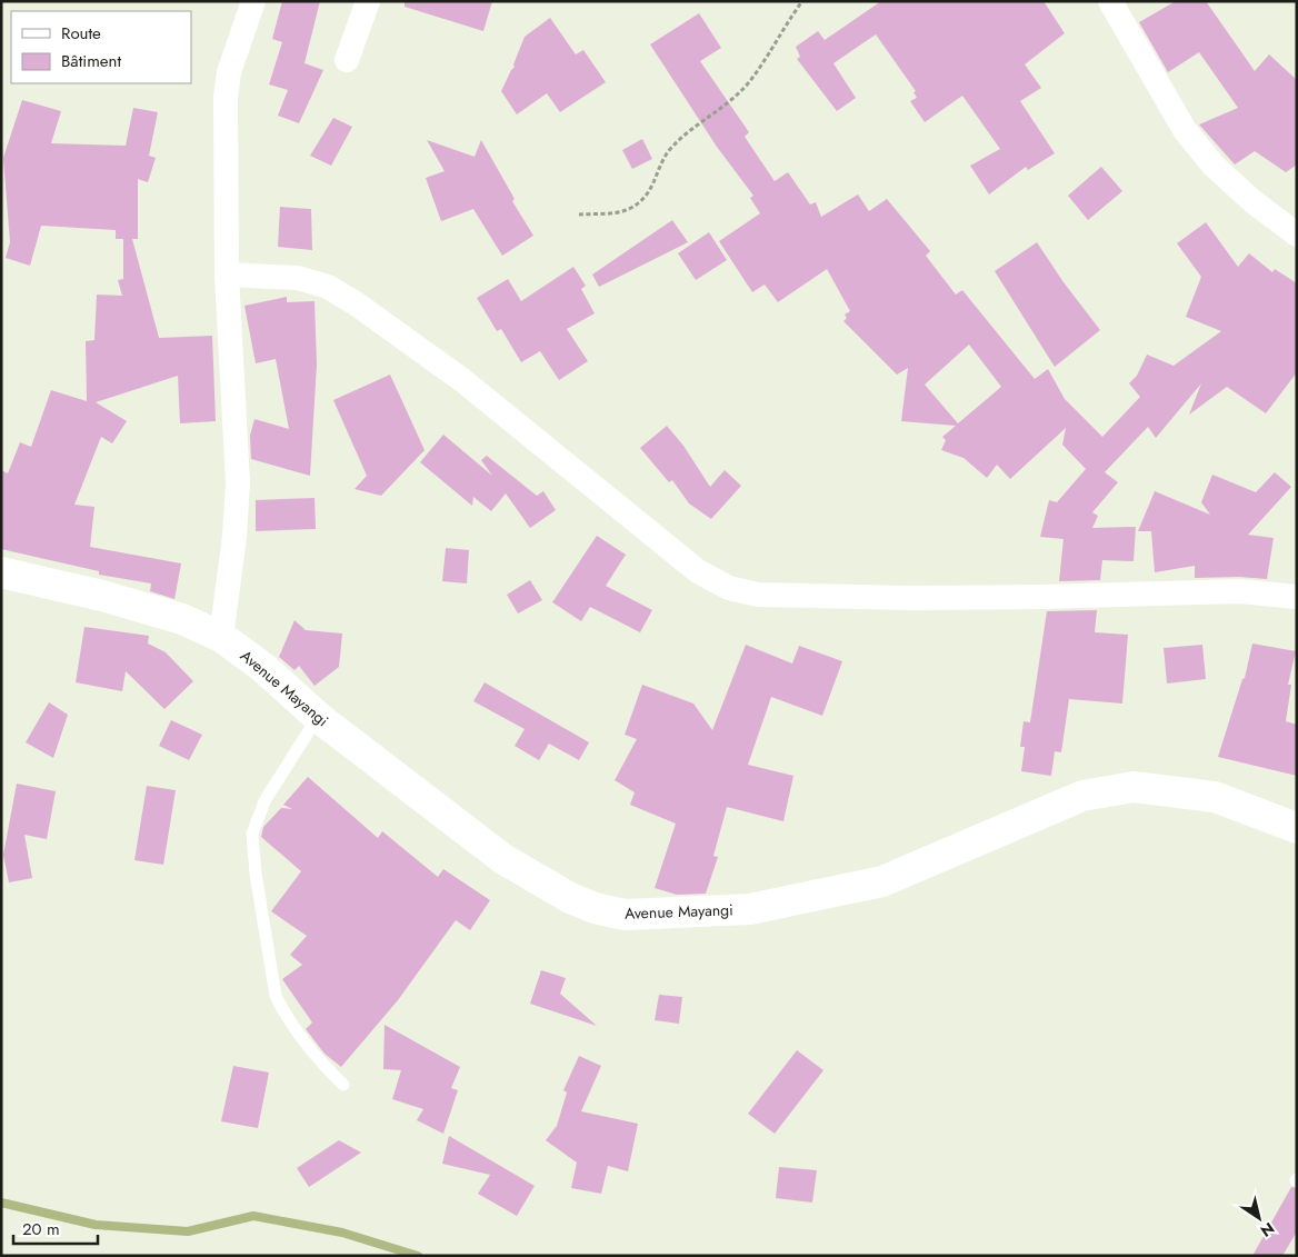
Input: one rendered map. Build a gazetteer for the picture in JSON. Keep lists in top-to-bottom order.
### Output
{
  "streets": {
    "street": ["Avenue Mayangi"]
  },
  "legend": ["Route", "Bâtiment"],
  "scale_bar": "20 m",
  "north": "bottom right"
}
